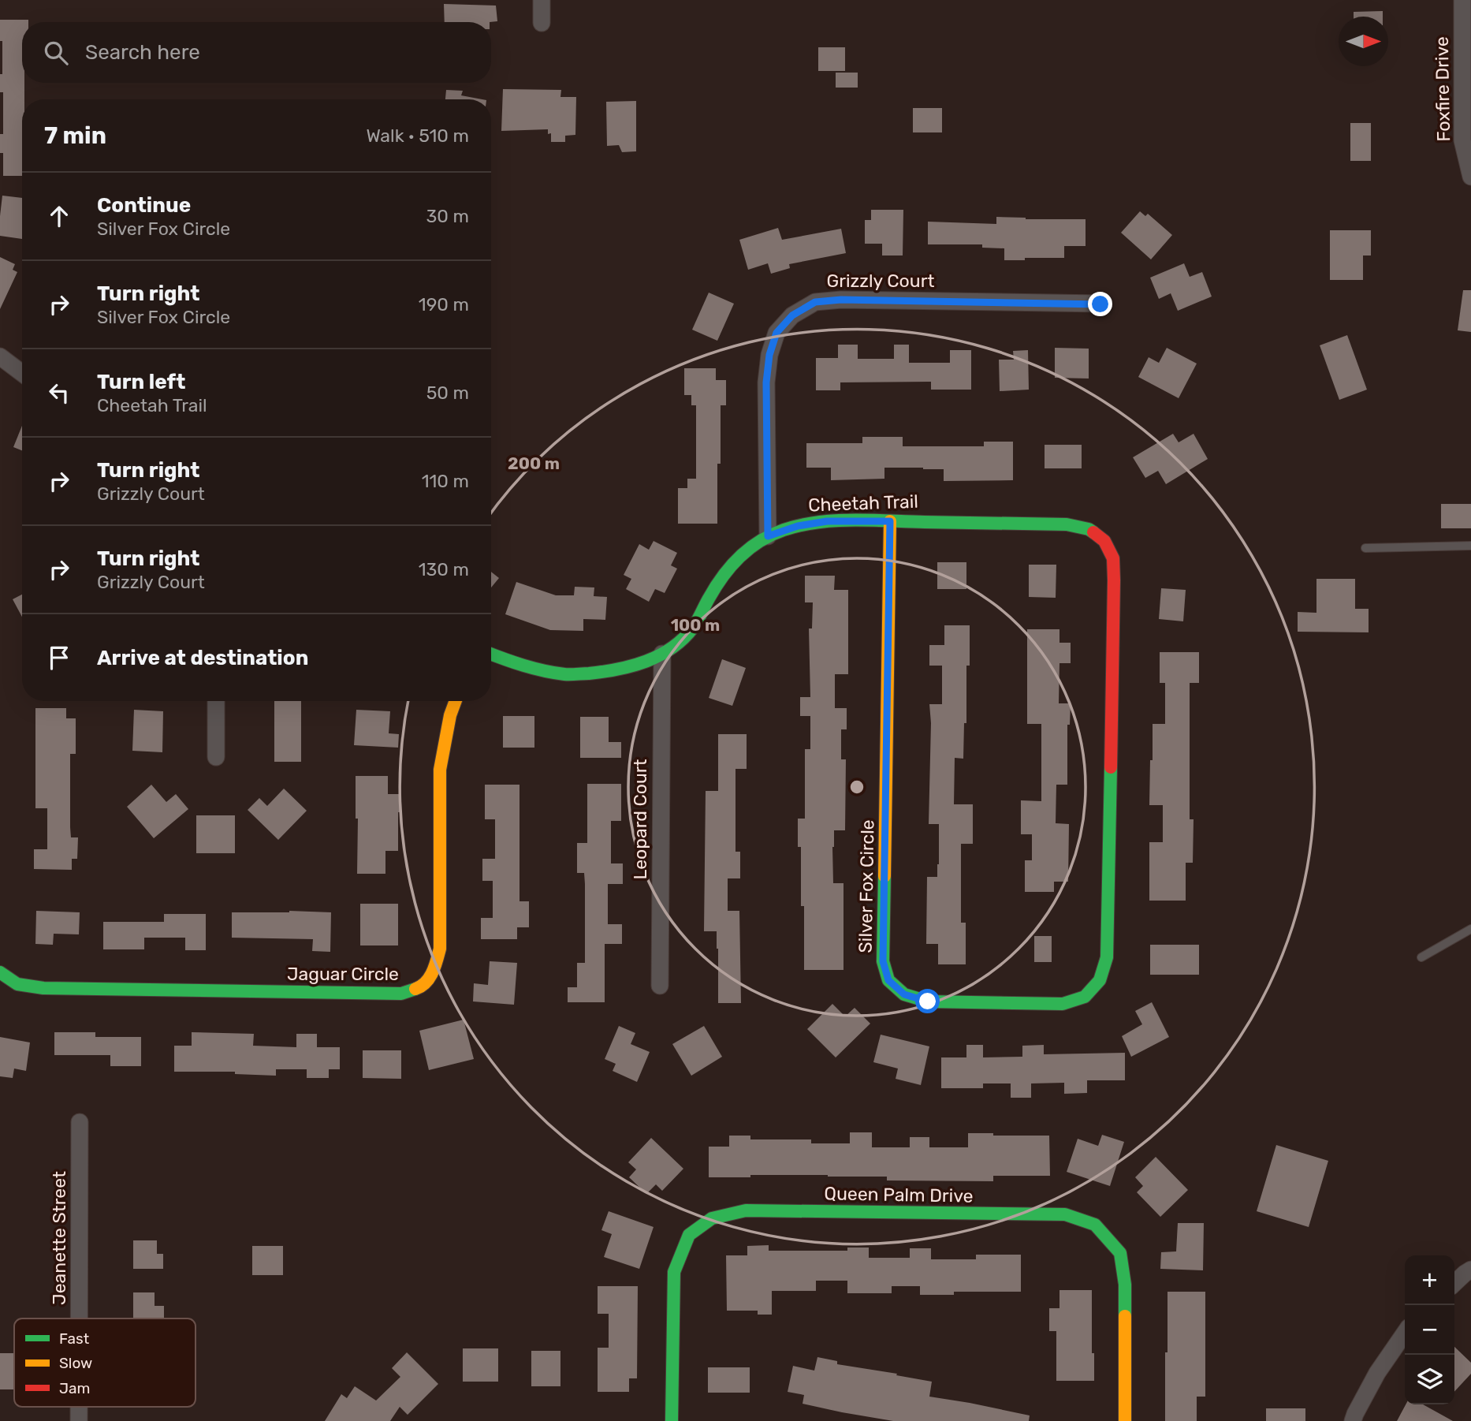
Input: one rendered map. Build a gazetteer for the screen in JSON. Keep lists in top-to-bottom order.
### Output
{
  "streets": {
    "street": [
      "Foxfire Drive",
      "Grizzly Court",
      "Cheetah Trail",
      "Leopard Court",
      "Silver Fox Circle",
      "Jaguar Circle",
      "Queen Palm Drive",
      "Jeanette Street"
    ]
  },
  "crossings": [
    ["Grizzly Court", "Cheetah Trail"],
    ["Cheetah Trail", "Leopard Court"],
    ["Cheetah Trail", "Silver Fox Circle"]
  ],
  "legend": ["Fast", "Slow", "Jam"],
  "north": "right",
  "page": {
    "search": "Search here",
    "heading": ["7 min", "Walk · 510 m"],
    "list": [
      ["Continue", "Silver Fox Circle", "30 m"],
      ["Turn right", "Silver Fox Circle", "190 m"],
      ["Turn left", "Cheetah Trail", "50 m"],
      ["Turn right", "Grizzly Court", "110 m"],
      ["Turn right", "Grizzly Court", "130 m"],
      "Arrive at destination"
    ],
    "map_buttons": ["+", "−"]
  },
  "rings": ["200 m", "100 m"]
}
